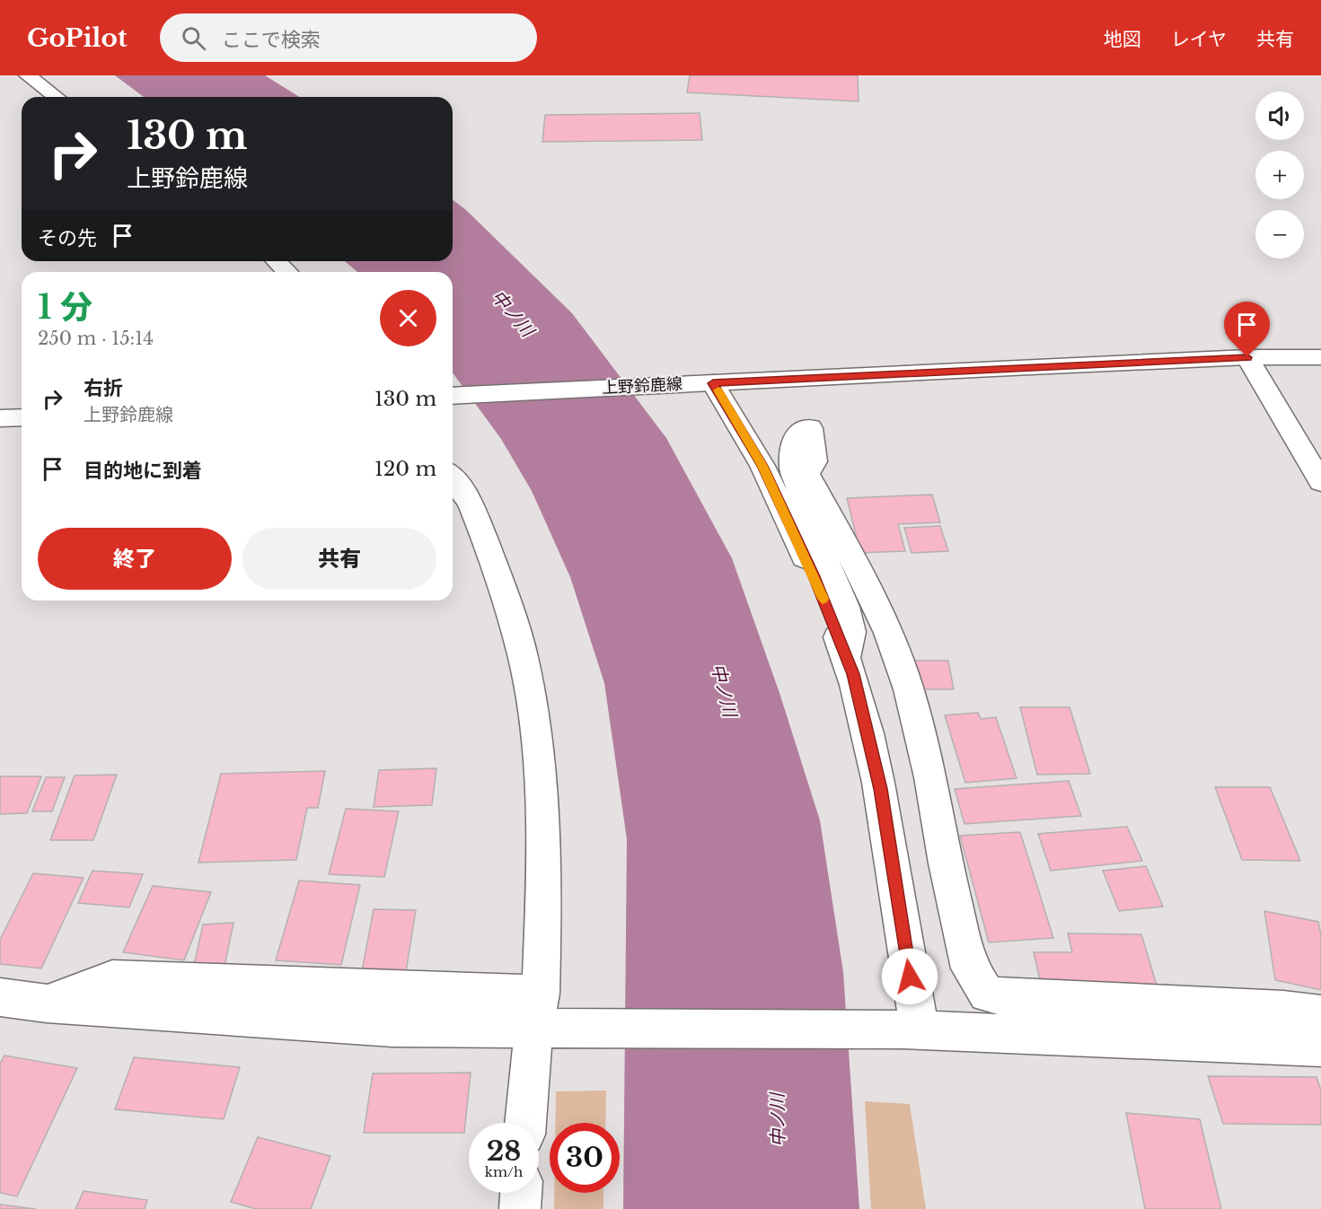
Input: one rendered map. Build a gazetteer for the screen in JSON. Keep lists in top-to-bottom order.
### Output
{
  "streets": {
    "street": ["上野鈴鹿線"]
  },
  "water": ["中ノ川"],
  "page": {
    "header": "GoPilot",
    "search": "ここで検索",
    "nav": ["地図", "レイヤ", "共有"],
    "map_buttons": ["+", "−"],
    "turn": ["130 m", "上野鈴鹿線"],
    "then": "その先",
    "heading": ["1 分", "250 m · 15:14"],
    "list": [
      {
        "name": "右折",
        "note": "上野鈴鹿線",
        "value": "130 m"
      },
      {
        "name": "目的地に到着",
        "value": "120 m"
      }
    ],
    "buttons": ["終了", "共有"],
    "speed": "28 km/h",
    "limit": "30"
  }
}
